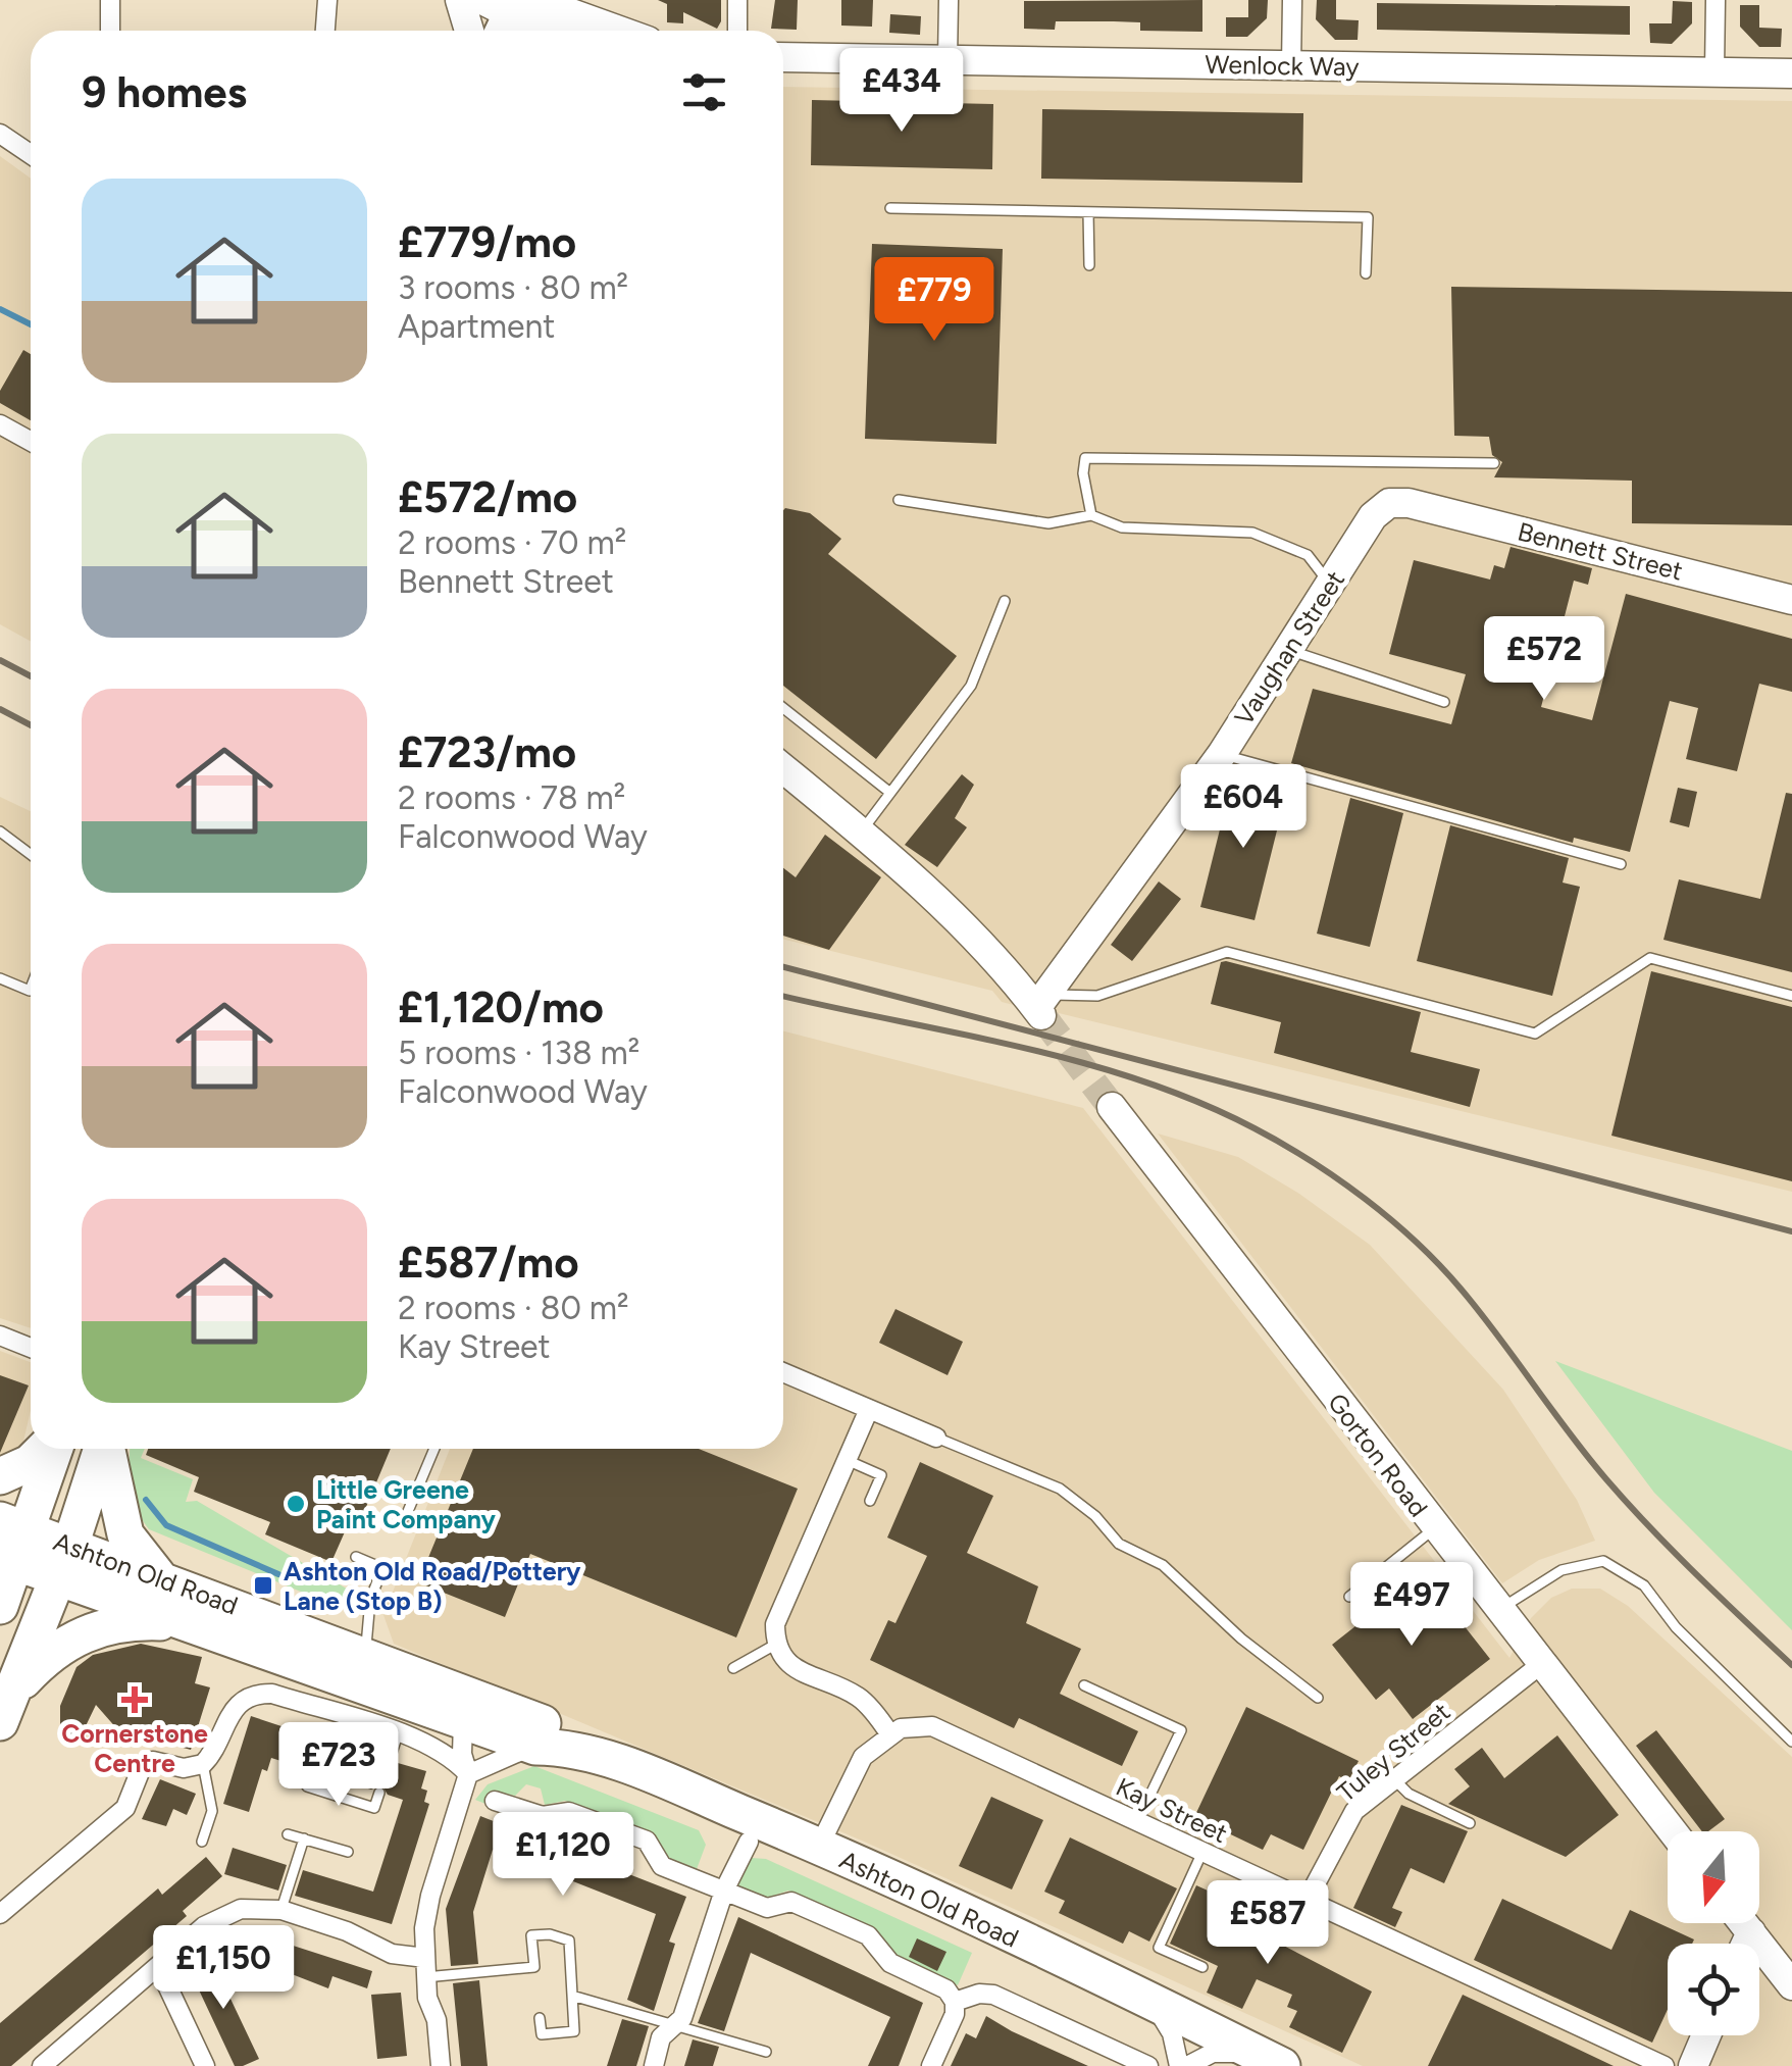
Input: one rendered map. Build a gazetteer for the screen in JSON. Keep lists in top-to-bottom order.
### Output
{
  "streets": {
    "highway": ["Ashton Old Road"],
    "street": [
      "Wenlock Way",
      "Bennett Street",
      "Vaughan Street",
      "Gorton Road",
      "Tuley Street",
      "Kay Street"
    ]
  },
  "crossings": [
    ["Bennett Street", "Vaughan Street"],
    ["Gorton Road", "Tuley Street"],
    ["Tuley Street", "Kay Street"]
  ],
  "places": {
    "other": ["Little Greene Paint Company"],
    "transit": ["Ashton Old Road/Pottery Lane (Stop B)"],
    "health": ["Cornerstone Centre"]
  },
  "north": "bottom",
  "page": {
    "heading": "9 homes",
    "price": [
      "£434",
      "£779",
      "£572",
      "£604",
      "£497",
      "£723",
      "£1,120",
      "£587",
      "£1,150"
    ],
    "list": [
      {
        "name": "£779/mo",
        "note": "3 rooms · 80 m² · Apartment"
      },
      {
        "name": "£572/mo",
        "note": "2 rooms · 70 m² · Bennett Street"
      },
      {
        "name": "£723/mo",
        "note": "2 rooms · 78 m² · Falconwood Way"
      },
      {
        "name": "£1,120/mo",
        "note": "5 rooms · 138 m² · Falconwood Way"
      },
      {
        "name": "£587/mo",
        "note": "2 rooms · 80 m² · Kay Street"
      }
    ]
  }
}
